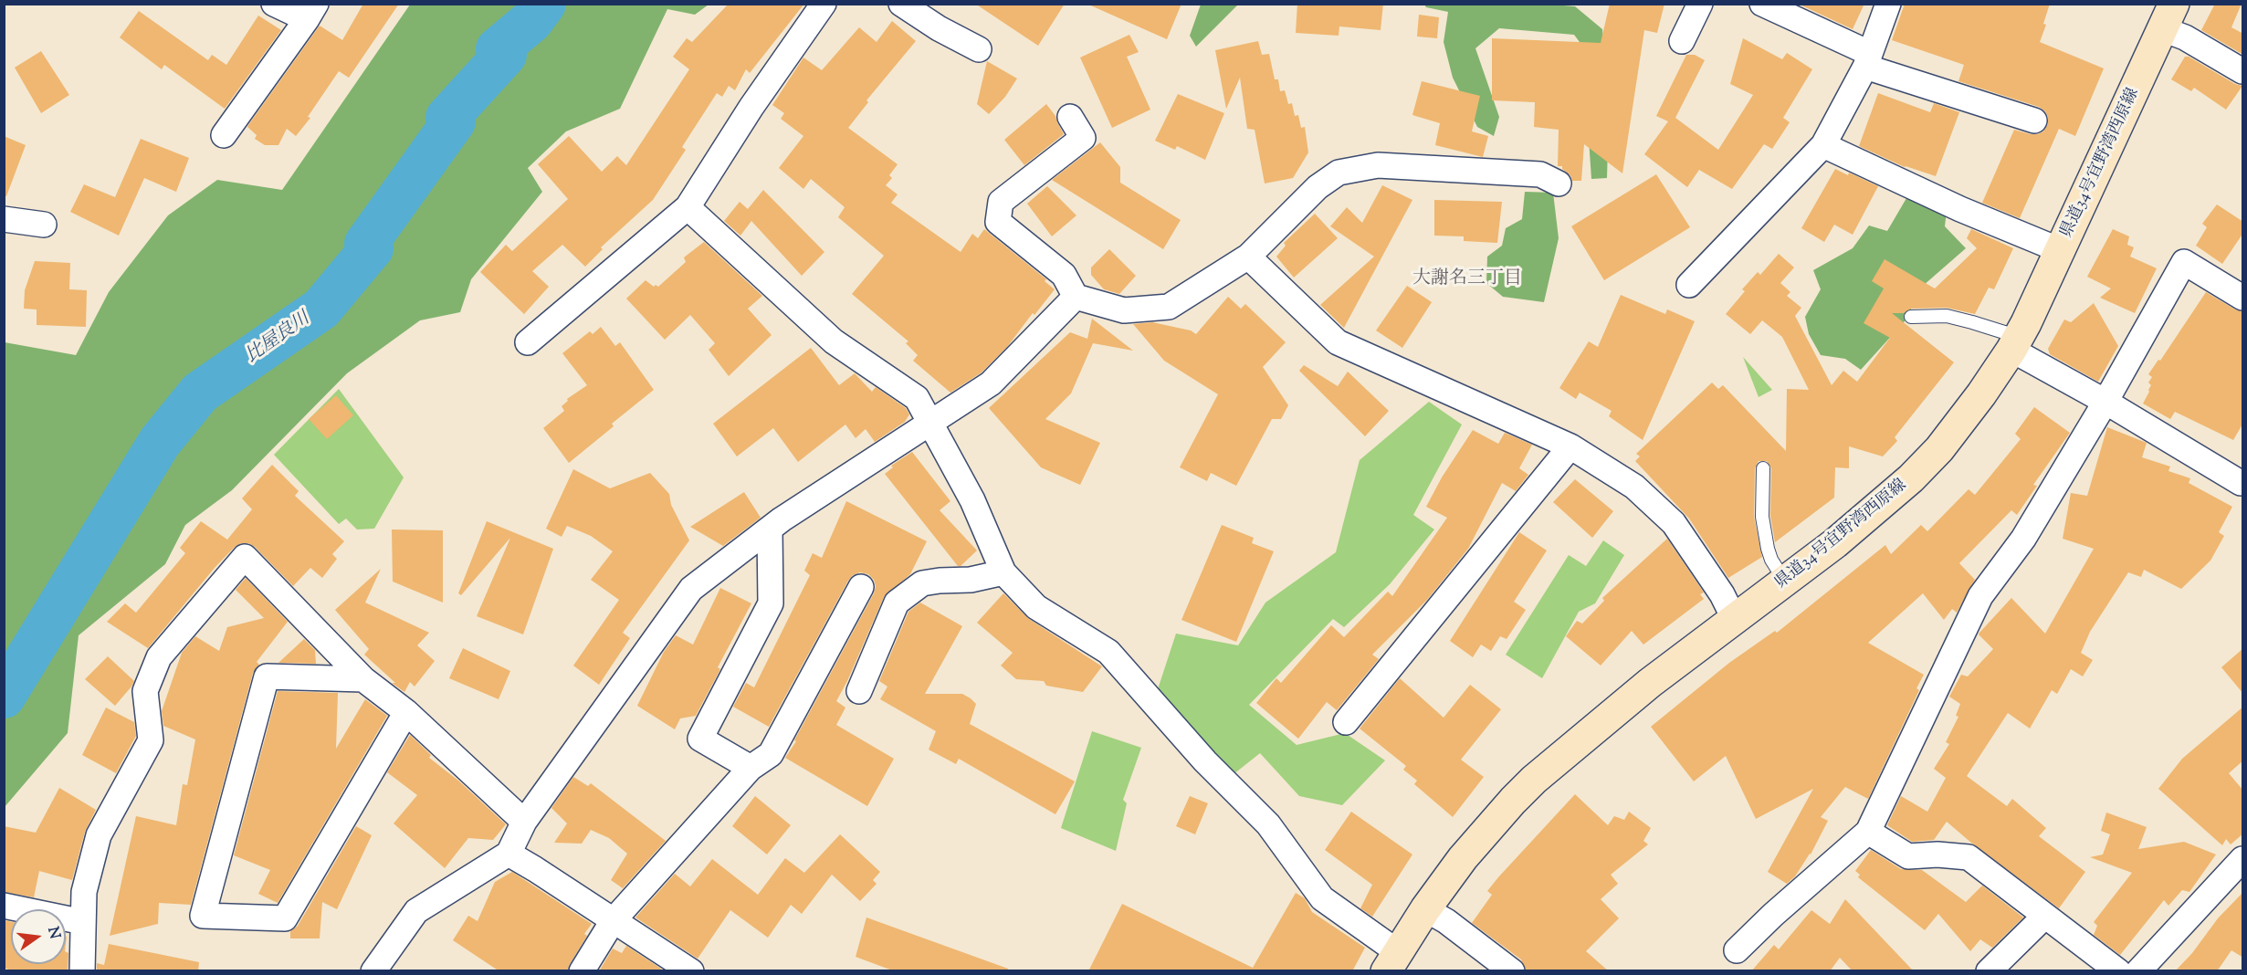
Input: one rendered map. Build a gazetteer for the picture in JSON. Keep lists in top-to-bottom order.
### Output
{
  "streets": {
    "main road": ["県道34号宜野湾西原線"]
  },
  "districts": ["大謝名三丁目"],
  "water": ["比屋良川"],
  "north": "right"
}
